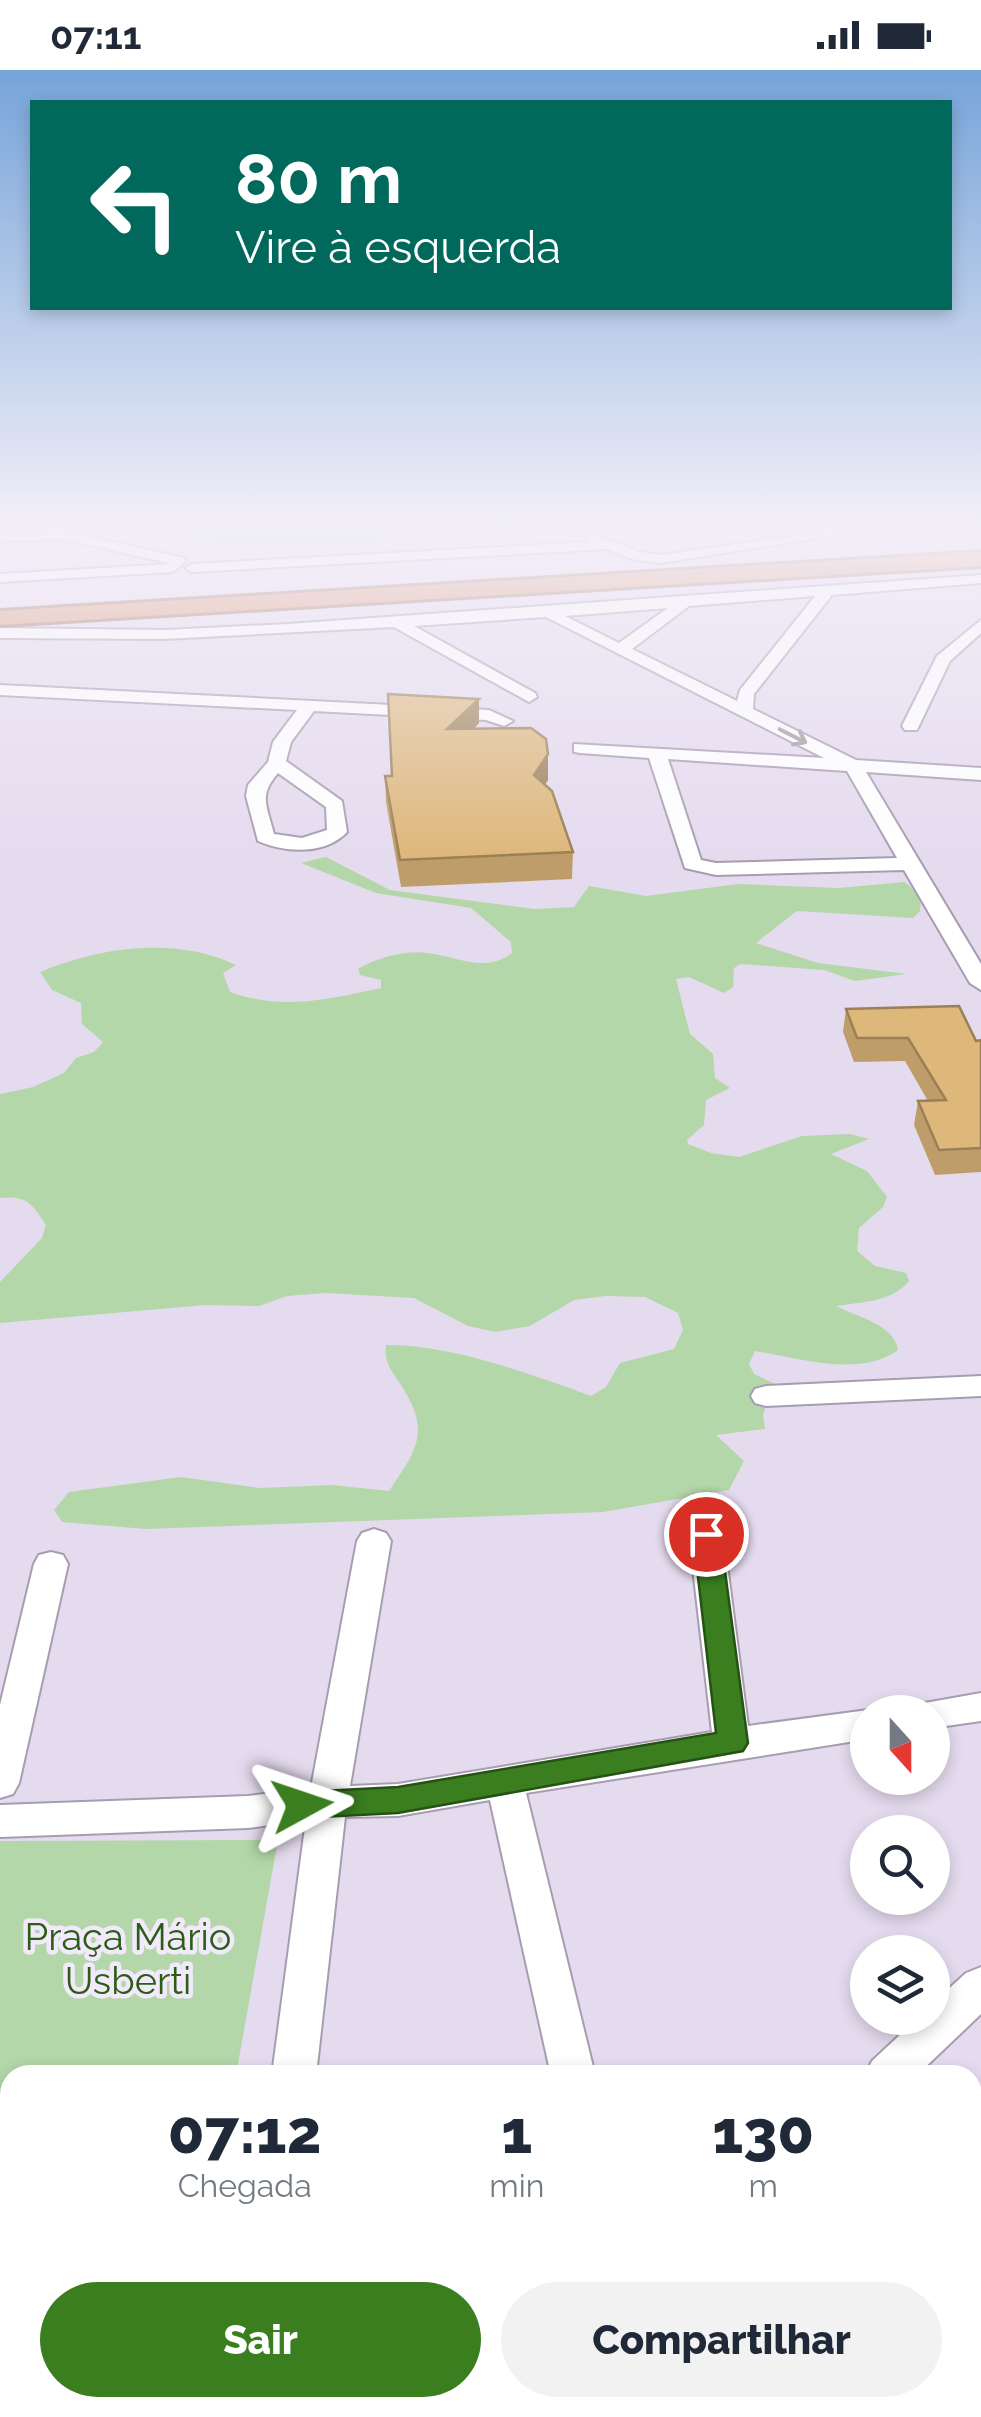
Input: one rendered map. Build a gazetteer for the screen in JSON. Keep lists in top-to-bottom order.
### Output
{
  "parks": ["Praça Mário Usberti"],
  "north": "bottom",
  "page": {
    "status": "07:11",
    "turn": ["80 m", "Vire à esquerda"],
    "eta": [
      "07:12",
      "Chegada",
      "1",
      "min",
      "130",
      "m"
    ],
    "buttons": ["Sair", "Compartilhar"]
  }
}
